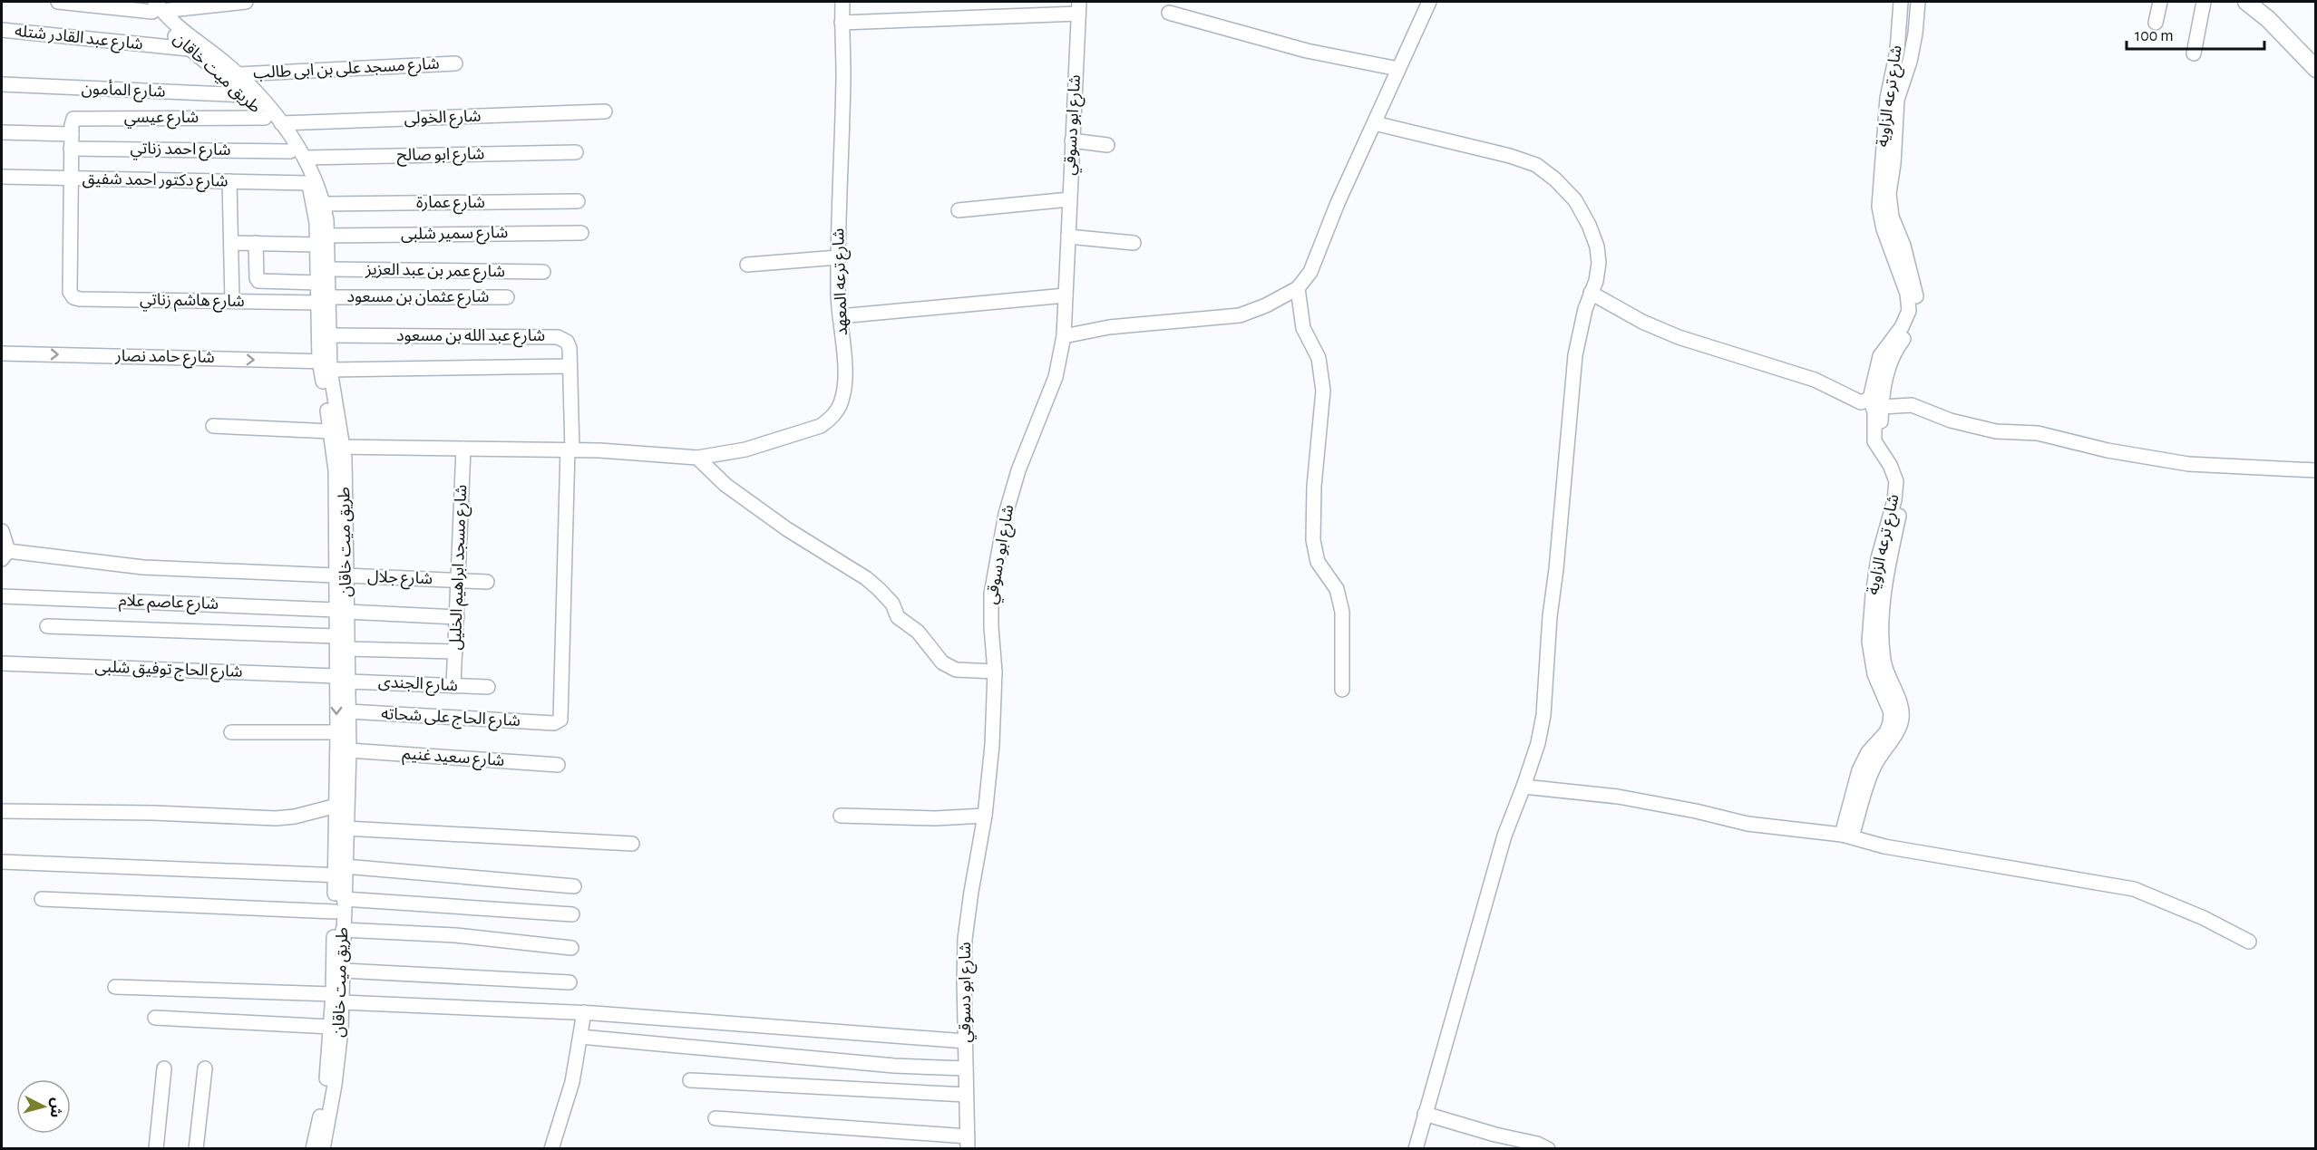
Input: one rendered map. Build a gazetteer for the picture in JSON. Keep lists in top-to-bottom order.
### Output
{
  "streets": {
    "street": [
      "شارع عبد القادر شتله",
      "شارع مسجد على بن ابى طالب",
      "طريق ميت خاقان",
      "شارع المأمون",
      "شارع ترعه الزاوية",
      "شارع عيسي",
      "شارع الخولى",
      "شارع ابو دسوقي",
      "شارع احمد زناتي",
      "شارع ابو صالح",
      "شارع دكتور احمد شفيق",
      "شارع عمارة",
      "شارع سمير شلبى",
      "شارع عمر بن عبد العزيز",
      "شارع ترعه المعهد",
      "شارع عثمان بن مسعود",
      "شارع هاشم زناتي",
      "شارع عبد الله بن مسعود",
      "شارع حامد نصار",
      "شارع مسجد ابراهيم الخليل",
      "شارع جلال",
      "شارع عاصم علام",
      "شارع الحاج توفيق شلبى",
      "شارع الجندى",
      "شارع الحاج على شحاته",
      "شارع سعيد غنيم"
    ]
  },
  "crossings": [
    ["شارع عبد القادر شتله", "طريق ميت خاقان"],
    ["شارع مسجد على بن ابى طالب", "طريق ميت خاقان"],
    ["طريق ميت خاقان", "شارع المأمون"],
    ["طريق ميت خاقان", "شارع عيسي"],
    ["طريق ميت خاقان", "شارع الخولى"],
    ["طريق ميت خاقان", "شارع احمد زناتي"],
    ["طريق ميت خاقان", "شارع ابو صالح"],
    ["طريق ميت خاقان", "شارع دكتور احمد شفيق"],
    ["طريق ميت خاقان", "شارع عمارة"],
    ["طريق ميت خاقان", "شارع سمير شلبى"],
    ["طريق ميت خاقان", "شارع عمر بن عبد العزيز"],
    ["طريق ميت خاقان", "شارع ترعه المعهد"],
    ["طريق ميت خاقان", "شارع عثمان بن مسعود"],
    ["طريق ميت خاقان", "شارع هاشم زناتي"],
    ["طريق ميت خاقان", "شارع عبد الله بن مسعود"],
    ["طريق ميت خاقان", "شارع حامد نصار"],
    ["طريق ميت خاقان", "شارع جلال"],
    ["طريق ميت خاقان", "شارع عاصم علام"],
    ["طريق ميت خاقان", "شارع الحاج توفيق شلبى"],
    ["طريق ميت خاقان", "شارع الجندى"],
    ["طريق ميت خاقان", "شارع الحاج على شحاته"],
    ["طريق ميت خاقان", "شارع سعيد غنيم"],
    ["شارع دكتور احمد شفيق", "شارع هاشم زناتي"],
    ["شارع ترعه المعهد", "شارع عبد الله بن مسعود"],
    ["شارع ترعه المعهد", "شارع مسجد ابراهيم الخليل"],
    ["شارع عثمان بن مسعود", "شارع هاشم زناتي"],
    ["شارع عبد الله بن مسعود", "شارع حامد نصار"],
    ["شارع عبد الله بن مسعود", "شارع الحاج على شحاته"],
    ["شارع مسجد ابراهيم الخليل", "شارع جلال"],
    ["شارع مسجد ابراهيم الخليل", "شارع عاصم علام"],
    ["شارع مسجد ابراهيم الخليل", "شارع الجندى"],
    ["شارع الحاج توفيق شلبى", "شارع الجندى"]
  ],
  "scale_bar": "100 m",
  "north": "right"
}
